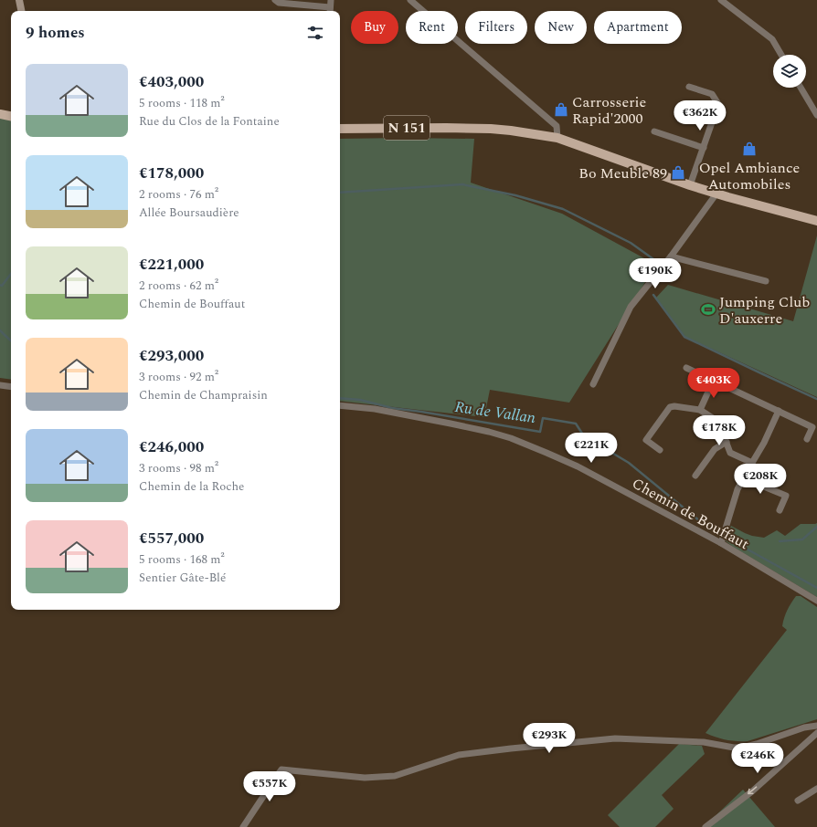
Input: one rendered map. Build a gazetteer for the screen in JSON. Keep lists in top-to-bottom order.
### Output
{
  "streets": {
    "main road": ["N 151"],
    "street": ["Chemin de Bouffaut"]
  },
  "water": ["Ru de Vallan"],
  "places": {
    "shop": ["Carrosserie Rapid'2000", "Opel Ambiance Automobiles", "Bo Meuble 89"],
    "sports": ["Jumping Club D'auxerre"]
  },
  "page": {
    "chip": [
      "Buy",
      "Rent",
      "Filters",
      "New",
      "Apartment"
    ],
    "heading": "9 homes",
    "list": [
      {
        "name": "€403,000",
        "note": "5 rooms · 118 m² · Rue du Clos de la Fontaine"
      },
      {
        "name": "€178,000",
        "note": "2 rooms · 76 m² · Allée Boursaudière"
      },
      {
        "name": "€221,000",
        "note": "2 rooms · 62 m² · Chemin de Bouffaut"
      },
      {
        "name": "€293,000",
        "note": "3 rooms · 92 m² · Chemin de Champraisin"
      },
      {
        "name": "€246,000",
        "note": "3 rooms · 98 m² · Chemin de la Roche"
      },
      {
        "name": "€557,000",
        "note": "5 rooms · 168 m² · Sentier Gâte-Blé"
      }
    ],
    "price": [
      "€362K",
      "€190K",
      "€403K",
      "€178K",
      "€221K",
      "€208K",
      "€293K",
      "€246K",
      "€557K"
    ]
  }
}
